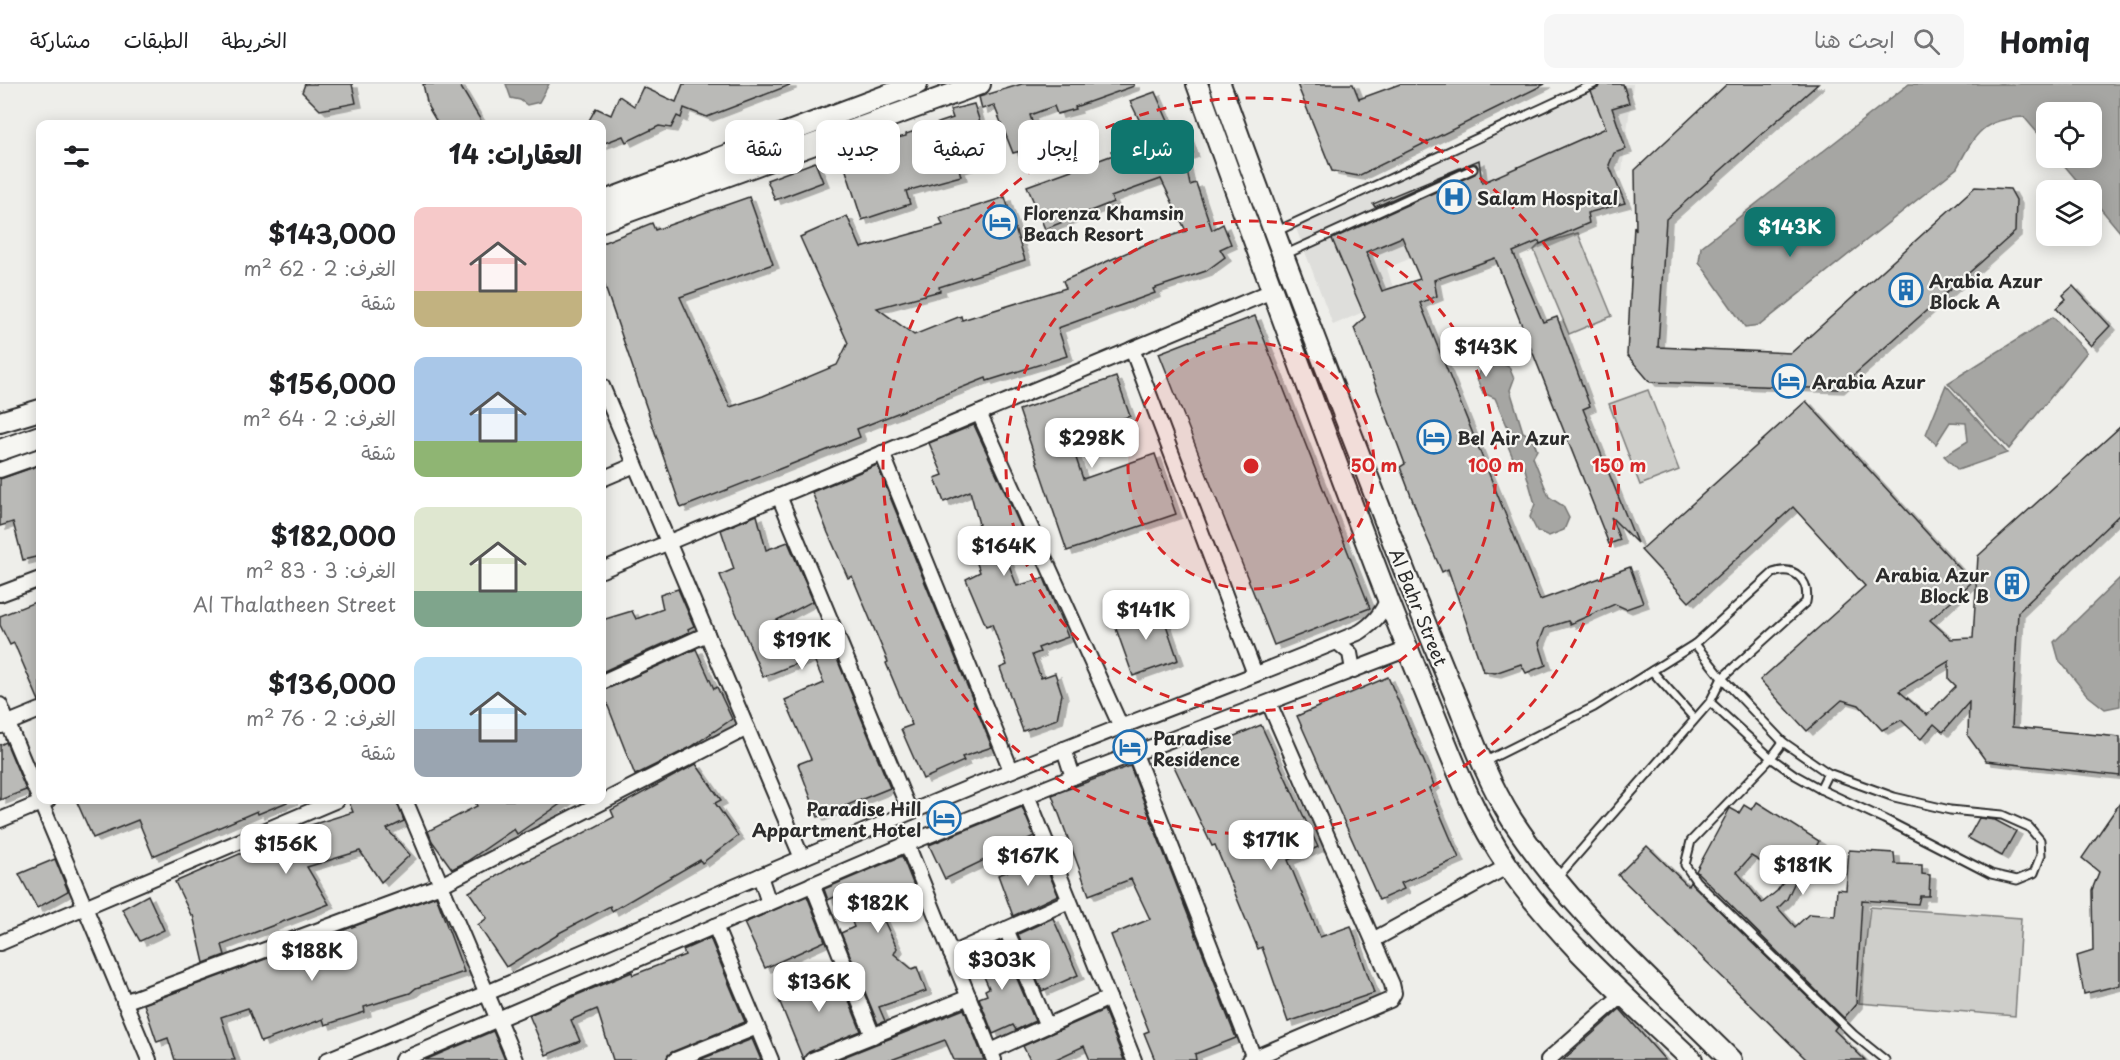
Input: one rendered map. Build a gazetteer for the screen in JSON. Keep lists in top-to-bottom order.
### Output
{
  "streets": {
    "main road": ["Al Bahr Street"]
  },
  "places": {
    "hospital": ["Salam Hospital"],
    "hotel": [
      "Florenza Khamsin Beach Resort",
      "Arabia Azur",
      "Bel Air Azur",
      "Paradise Residence",
      "Paradise Hill Appartment Hotel"
    ],
    "building": ["Arabia Azur Block A", "Arabia Azur Block B"]
  },
  "page": {
    "header": "Homiq",
    "search": "ابحث هنا",
    "nav": ["الخريطة", "الطبقات", "مشاركة"],
    "chip": [
      "شراء",
      "إيجار",
      "تصفية",
      "جديد",
      "شقة"
    ],
    "heading": "العقارات: 14",
    "list": [
      {
        "name": "$143,000",
        "note": "الغرف: 2 · 62 m² · شقة"
      },
      {
        "name": "$156,000",
        "note": "الغرف: 2 · 64 m² · شقة"
      },
      {
        "name": "$182,000",
        "note": "الغرف: 3 · 83 m² · Al Thalatheen Street"
      },
      {
        "name": "$136,000",
        "note": "الغرف: 2 · 76 m² · شقة"
      }
    ],
    "price": [
      "$143K",
      "$143K",
      "$298K",
      "$164K",
      "$141K",
      "$191K",
      "$171K",
      "$156K",
      "$167K",
      "$181K",
      "$182K",
      "$188K",
      "$303K",
      "$136K"
    ]
  },
  "rings": ["50 m", "100 m", "150 m"]
}
